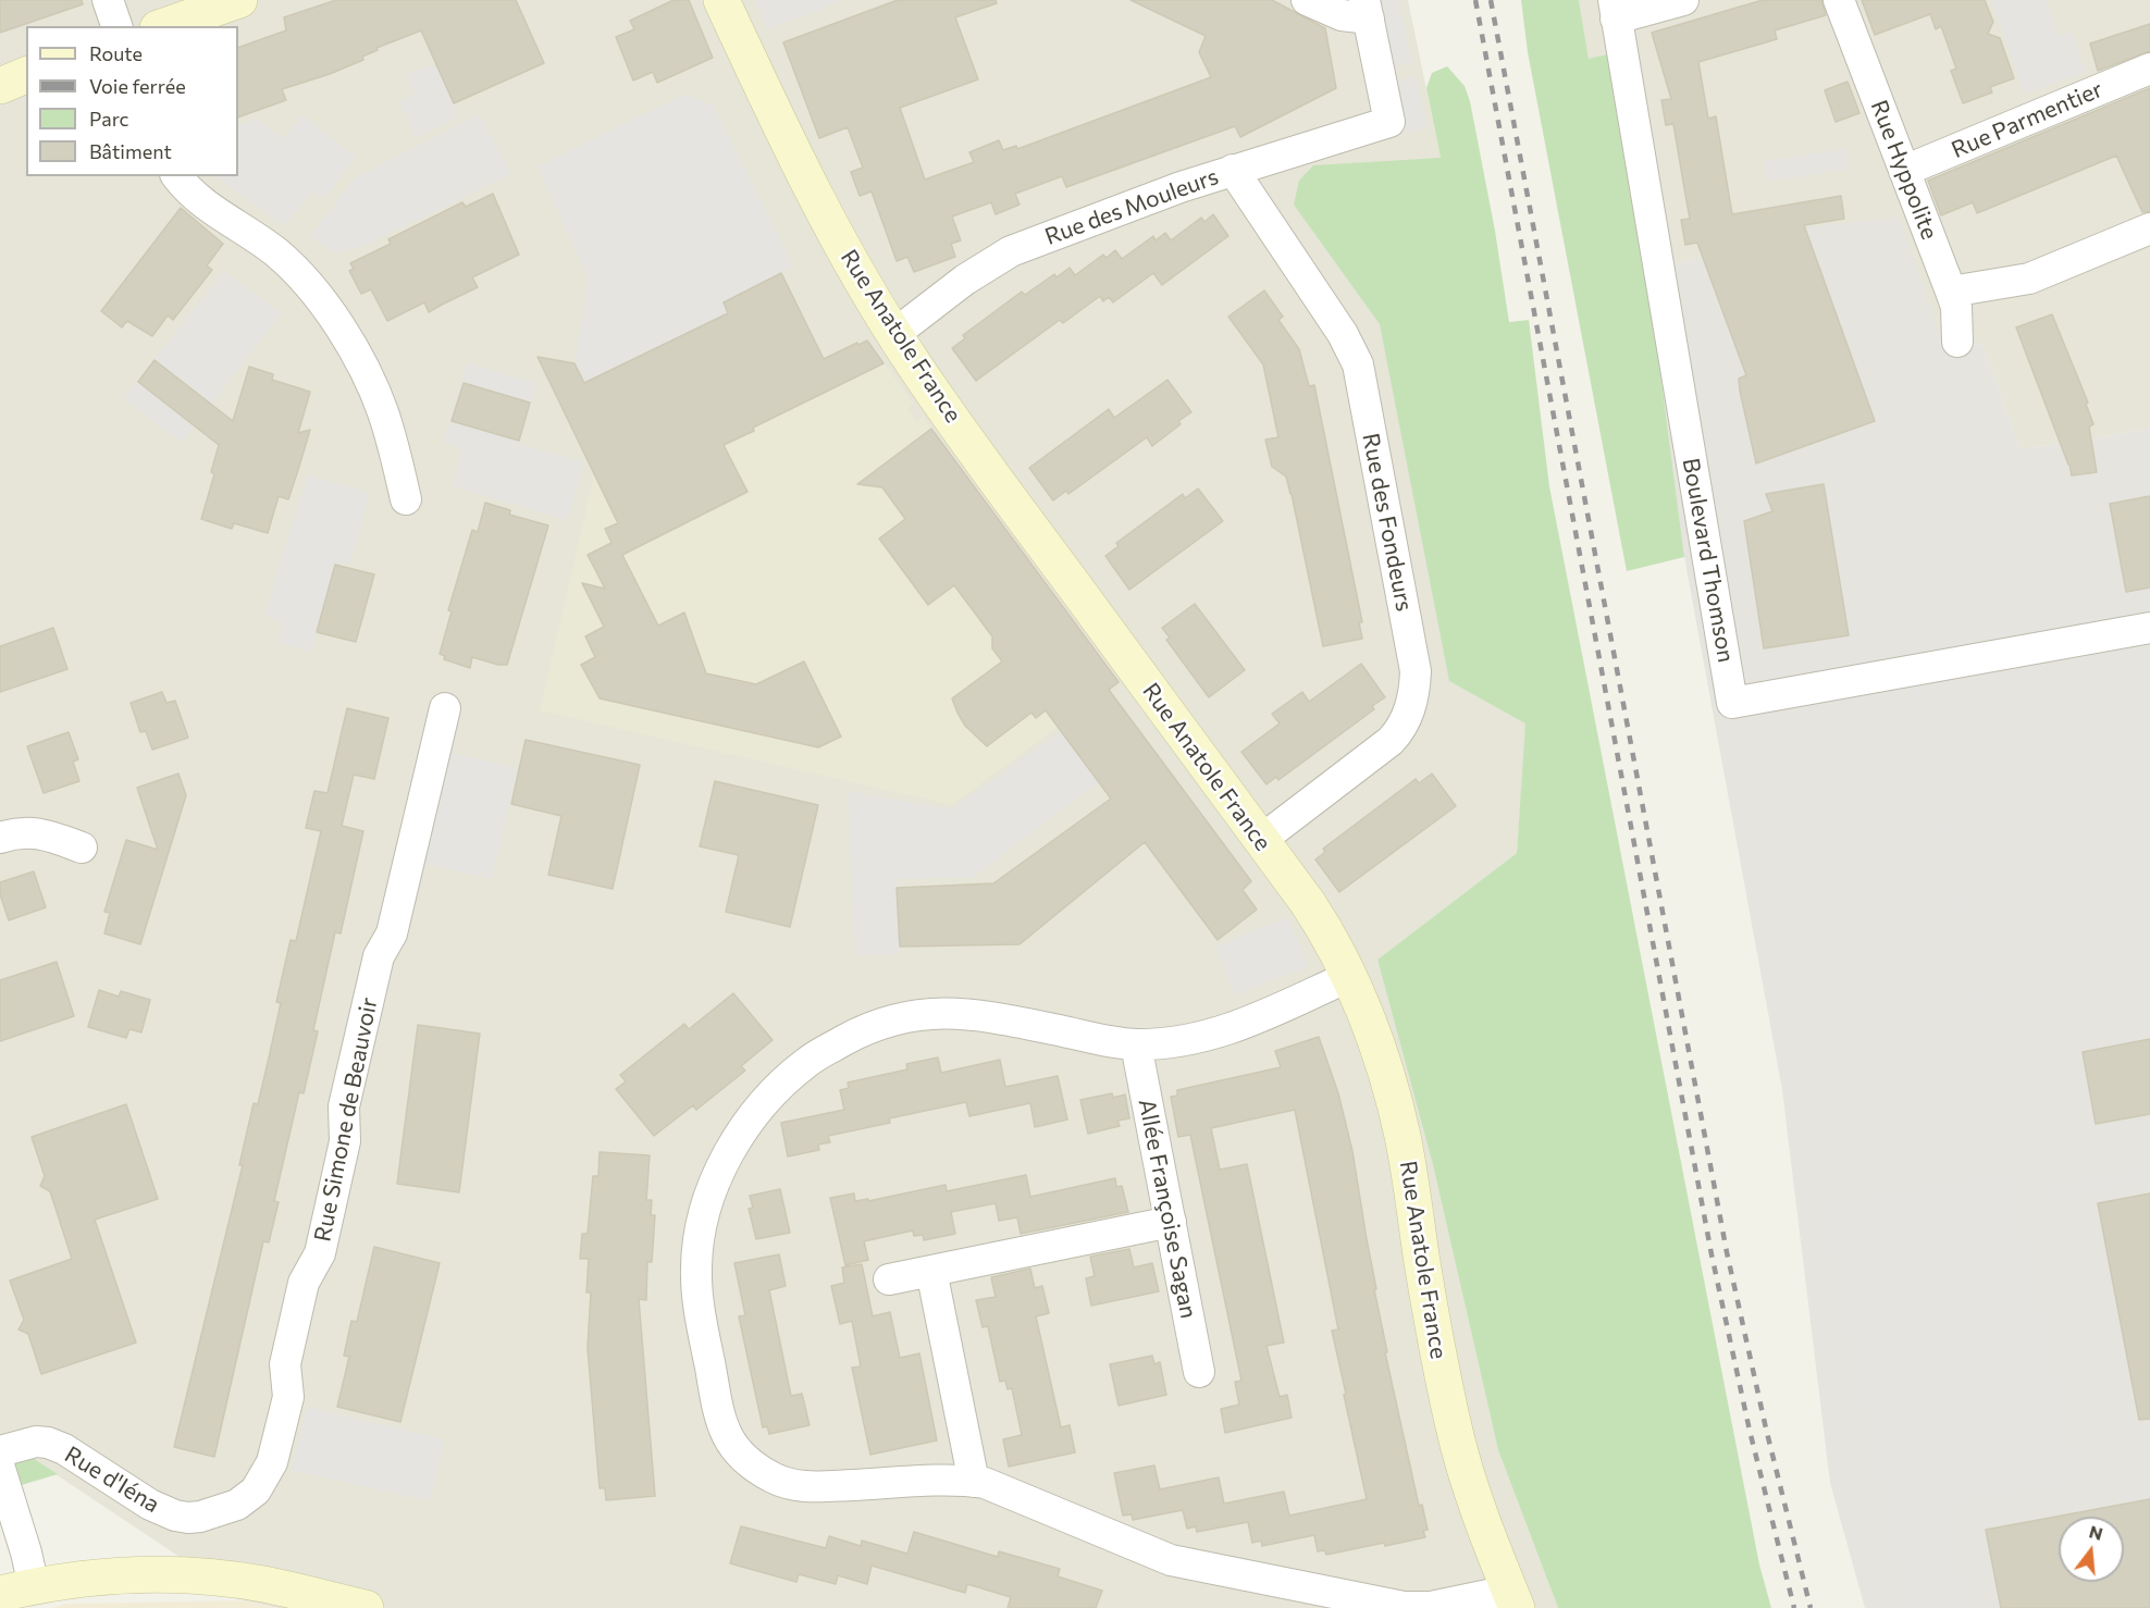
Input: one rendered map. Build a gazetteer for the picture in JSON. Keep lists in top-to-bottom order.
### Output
{
  "streets": {
    "street": [
      "Rue Parmentier",
      "Rue Hyppolite",
      "Rue des Mouleurs",
      "Rue Anatole France",
      "Rue des Fondeurs",
      "Boulevard Thomson",
      "Rue Simone de Beauvoir",
      "Allée Françoise Sagan",
      "Rue d'Iéna"
    ]
  },
  "crossings": [
    ["Rue Parmentier", "Rue Hyppolite"],
    ["Rue des Mouleurs", "Rue Anatole France"],
    ["Rue des Mouleurs", "Rue des Fondeurs"],
    ["Rue Anatole France", "Rue des Fondeurs"],
    ["Rue Simone de Beauvoir", "Rue d'Iéna"]
  ],
  "legend": [
    "Route",
    "Voie ferrée",
    "Parc",
    "Bâtiment"
  ],
  "north": "top"
}
